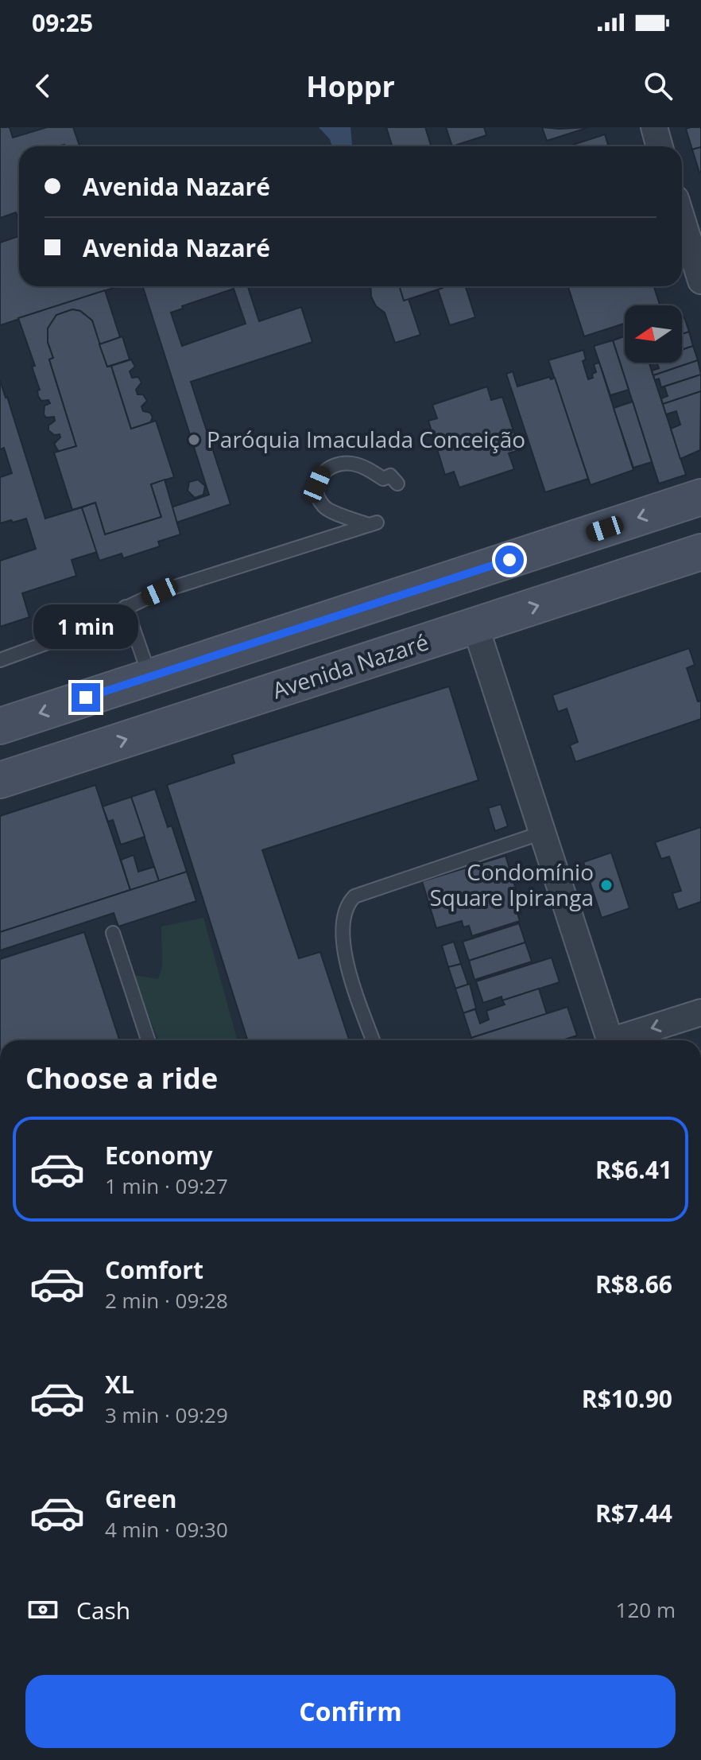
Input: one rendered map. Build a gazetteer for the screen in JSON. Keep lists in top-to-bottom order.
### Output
{
  "streets": {
    "main road": ["Avenida Nazaré"]
  },
  "places": ["Paróquia Imaculada Conceição", "Condomínio Square Ipiranga"],
  "north": "left",
  "page": {
    "status": "09:25",
    "header": "Hoppr",
    "banner": ["Avenida Nazaré", "Avenida Nazaré"],
    "bubble": "1 min",
    "heading": "Choose a ride",
    "list": [
      {
        "name": "Economy",
        "note": "1 min · 09:27",
        "value": "R$6.41"
      },
      {
        "name": "Comfort",
        "note": "2 min · 09:28",
        "value": "R$8.66"
      },
      {
        "name": "XL",
        "note": "3 min · 09:29",
        "value": "R$10.90"
      },
      {
        "name": "Green",
        "note": "4 min · 09:30",
        "value": "R$7.44"
      }
    ],
    "pay": ["Cash", "120 m"],
    "buttons": "Confirm"
  }
}
